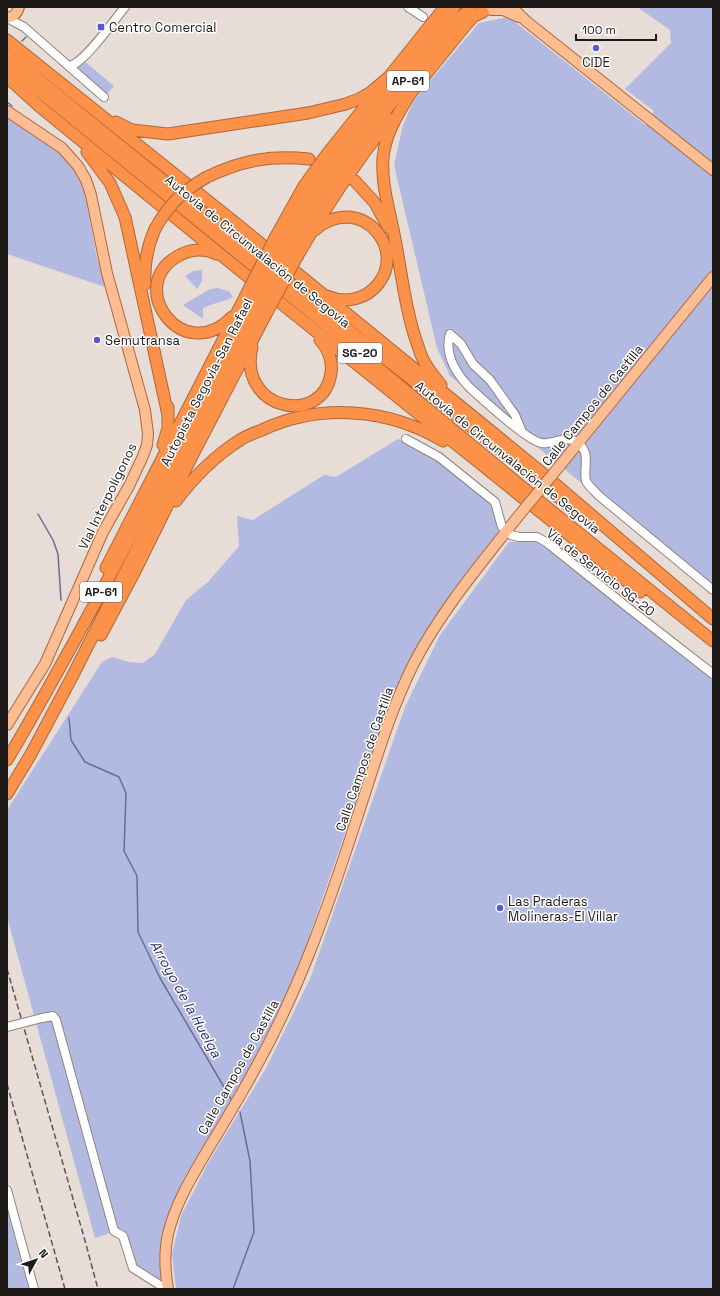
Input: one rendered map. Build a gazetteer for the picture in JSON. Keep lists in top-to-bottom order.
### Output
{
  "streets": {
    "highway": [
      "AP-61",
      "Autovía de Circunvalación de Segovia",
      "SG-20",
      "Autopista Segovia-San Rafael"
    ],
    "main road": ["Calle Campos de Castilla", "Vial Interpolígonos"],
    "street": ["Vía de Servicio SG-20"]
  },
  "crossings": [
    ["AP-61", "Autopista Segovia-San Rafael"],
    ["Calle Campos de Castilla", "Vía de Servicio SG-20"]
  ],
  "water": ["Arroyo de la Huelga"],
  "places": {
    "transit": ["Centro Comercial"],
    "other": ["CIDE", "Semutransa", "Las Praderas Molineras-El Villar"]
  },
  "scale_bar": "100 m",
  "north": "top right"
}
